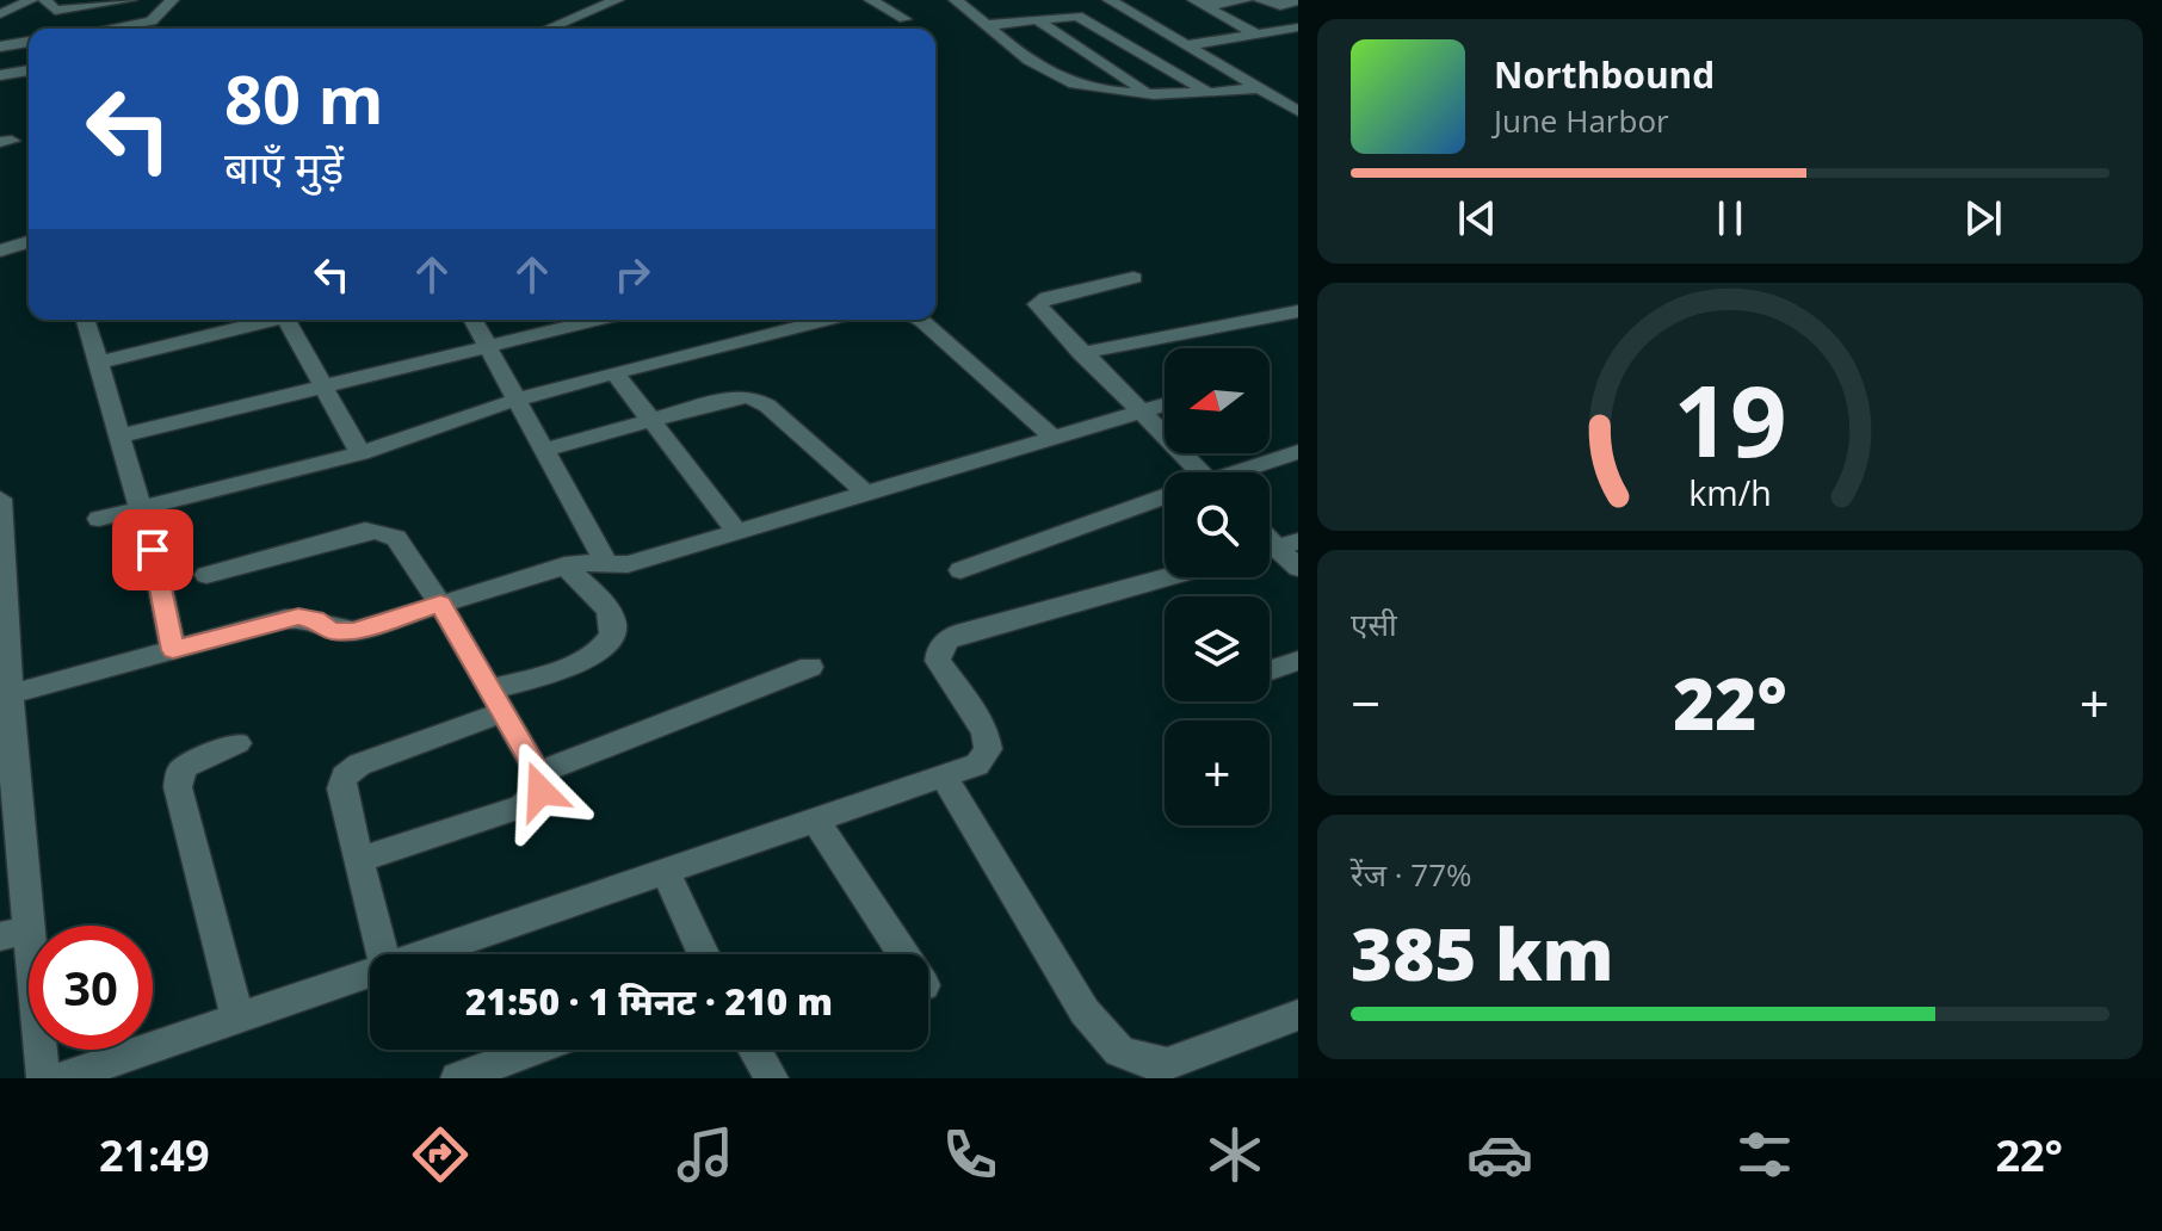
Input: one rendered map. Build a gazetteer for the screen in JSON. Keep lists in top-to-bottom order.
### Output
{
  "north": "left",
  "page": {
    "turn": ["80 m", "बाएँ मुड़ें"],
    "song": ["Northbound", "June Harbor"],
    "map_buttons": "+",
    "tile": [
      "एसी",
      ["रेंज · 77%", "385 km"]
    ],
    "heat": ["−", "22°", "+"],
    "limit": "30",
    "trip": "21:50 · 1 मिनट · 210 m",
    "tabs": ["21:49", "22°"],
    "gauge": ["19", "km/h"]
  }
}
